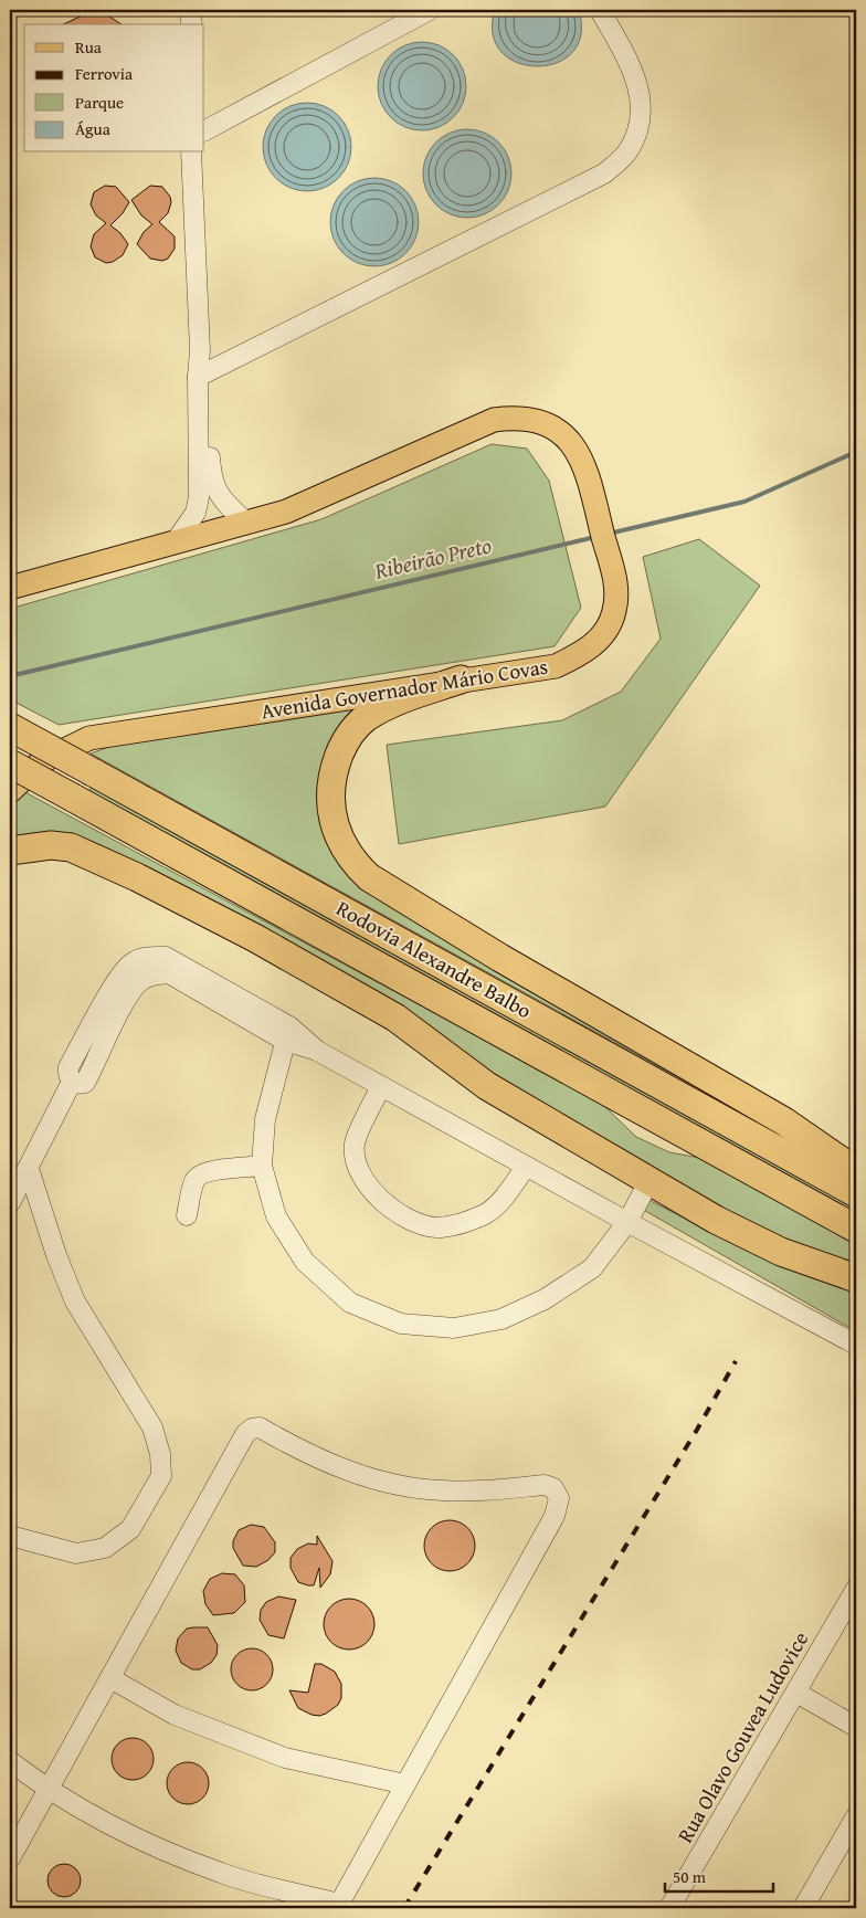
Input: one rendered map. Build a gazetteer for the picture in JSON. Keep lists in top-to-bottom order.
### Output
{
  "streets": {
    "highway": ["Rodovia Alexandre Balbo"],
    "main road": ["Avenida Governador Mário Covas"],
    "street": ["Rua Olavo Gouvea Ludovice"]
  },
  "water": ["Ribeirão Preto"],
  "legend": [
    "Rua",
    "Ferrovia",
    "Parque",
    "Água"
  ],
  "scale_bar": "50 m"
}
